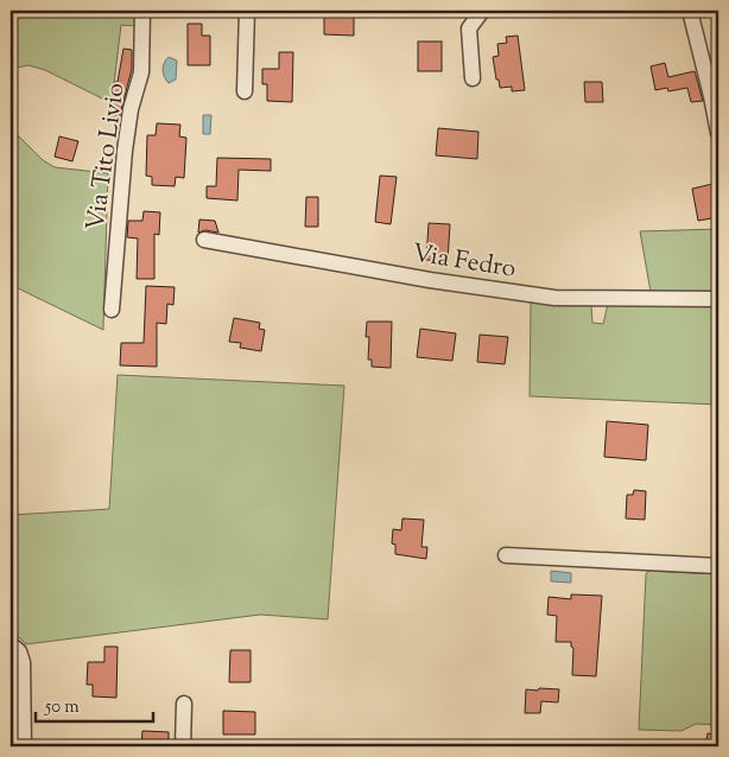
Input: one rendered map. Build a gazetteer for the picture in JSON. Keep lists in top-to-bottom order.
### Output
{
  "streets": {
    "street": ["Via Tito Livio", "Via Fedro"]
  },
  "scale_bar": "50 m"
}
